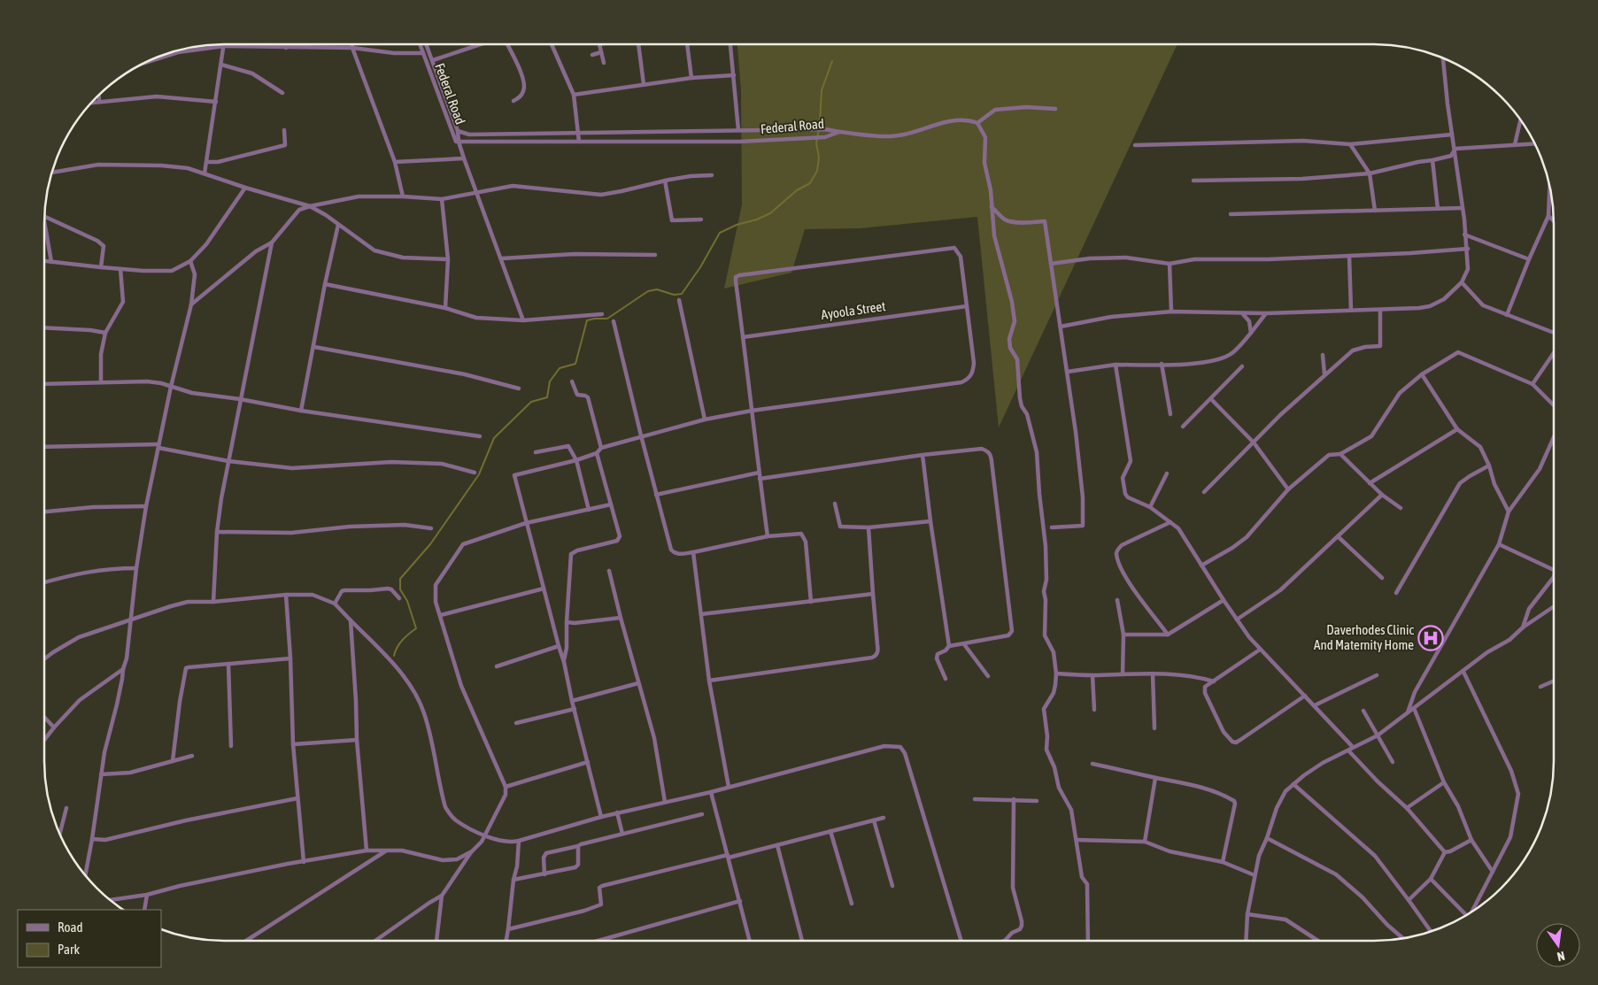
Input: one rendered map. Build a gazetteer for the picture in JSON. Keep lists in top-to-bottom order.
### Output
{
  "streets": {
    "street": ["Federal Road", "Ayoola Street"]
  },
  "places": {
    "hospital": ["Daverhodes Clinic And Maternity Home"]
  },
  "legend": ["Road", "Park"],
  "north": "bottom"
}
